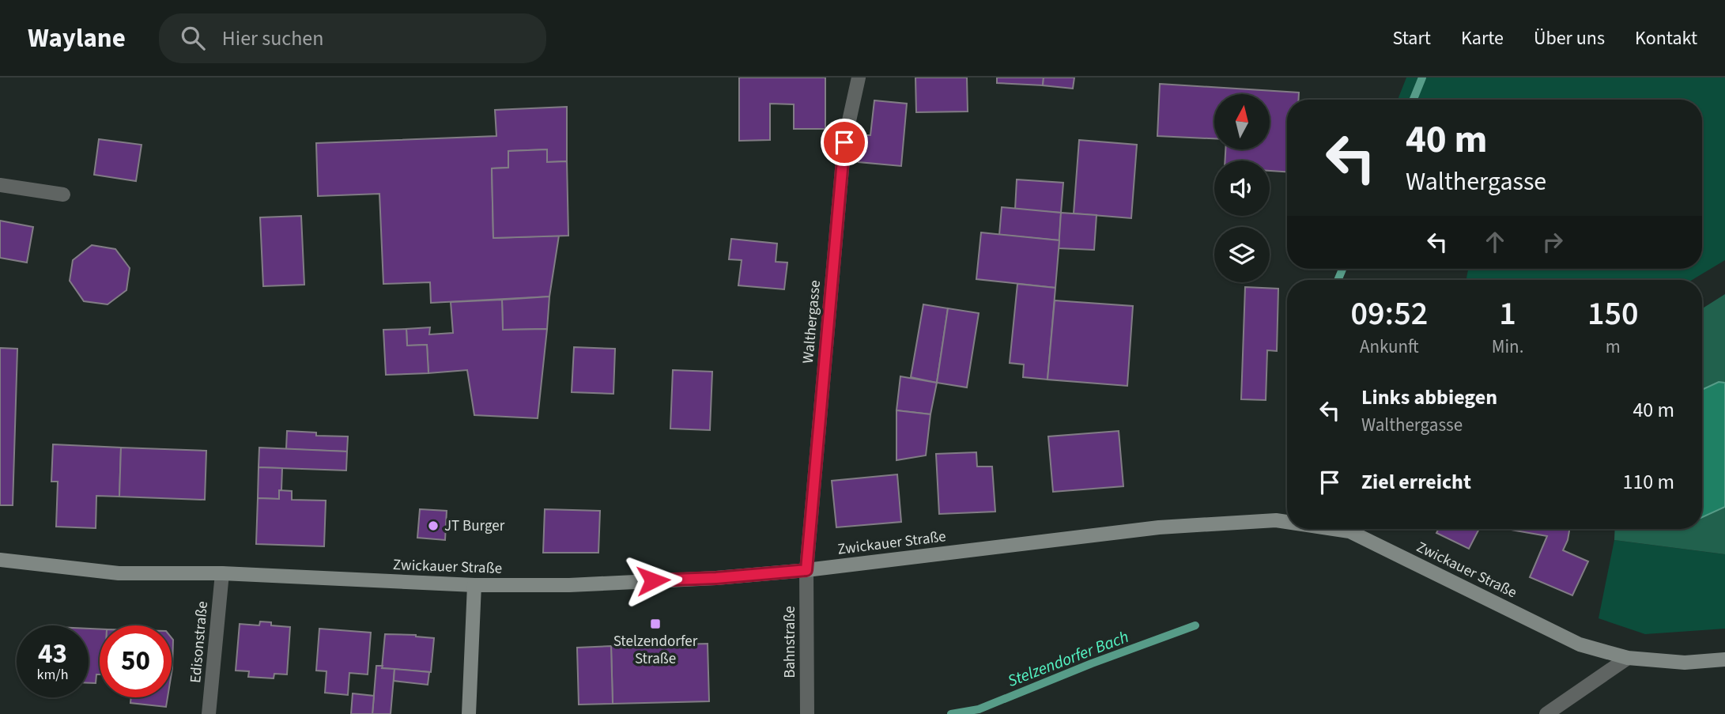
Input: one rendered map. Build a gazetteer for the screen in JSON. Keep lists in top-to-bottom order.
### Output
{
  "streets": {
    "main road": ["Zwickauer Straße"],
    "street": ["Walthergasse", "Edisonstraße", "Bahnstraße"]
  },
  "crossings": [
    ["Walthergasse", "Zwickauer Straße"],
    ["Walthergasse", "Bahnstraße"],
    ["Zwickauer Straße", "Edisonstraße"],
    ["Zwickauer Straße", "Bahnstraße"]
  ],
  "water": ["Stelzendorfer Bach"],
  "places": {
    "other": ["JT Burger"],
    "transit": ["Stelzendorfer Straße"]
  },
  "north": "top",
  "page": {
    "header": "Waylane",
    "search": "Hier suchen",
    "nav": [
      "Start",
      "Karte",
      "Über uns",
      "Kontakt"
    ],
    "turn": ["40 m", "Walthergasse"],
    "eta": [
      "09:52",
      "Ankunft",
      "1",
      "Min.",
      "150",
      "m"
    ],
    "list": [
      {
        "name": "Links abbiegen",
        "note": "Walthergasse",
        "value": "40 m"
      },
      {
        "name": "Ziel erreicht",
        "value": "110 m"
      }
    ],
    "speed": "43 km/h",
    "limit": "50"
  }
}
